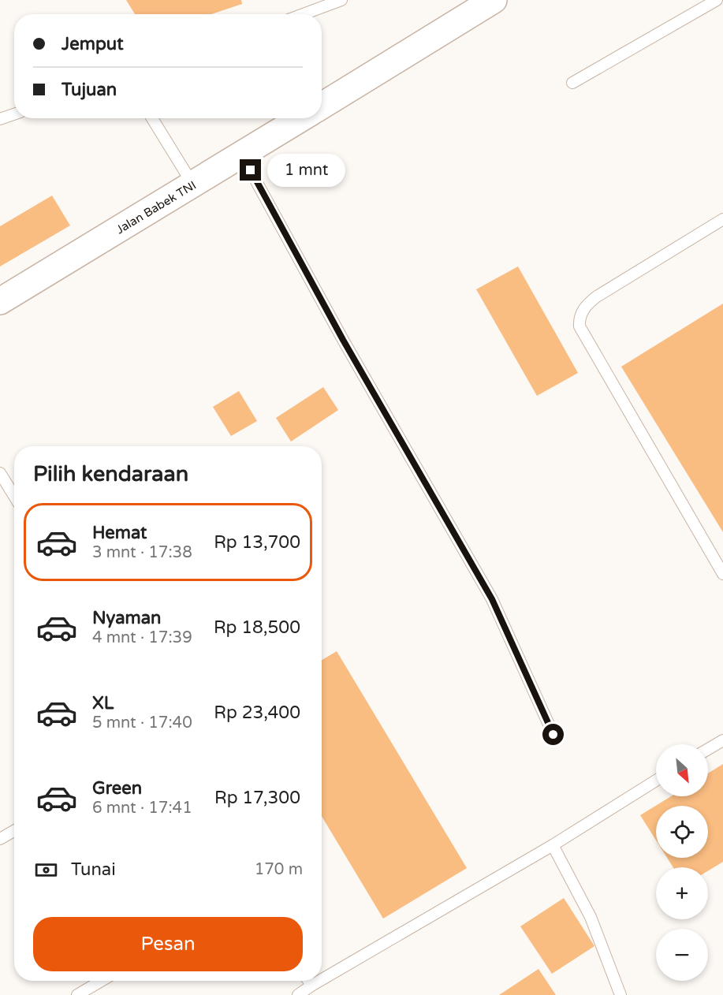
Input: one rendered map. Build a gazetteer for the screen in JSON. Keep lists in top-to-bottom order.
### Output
{
  "streets": {
    "street": ["Jalan Babek TNI"]
  },
  "north": "bottom right",
  "page": {
    "banner": ["Jemput", "Tujuan"],
    "bubble": "1 mnt",
    "heading": "Pilih kendaraan",
    "list": [
      {
        "name": "Hemat",
        "note": "3 mnt · 17:38",
        "value": "Rp 13,700"
      },
      {
        "name": "Nyaman",
        "note": "4 mnt · 17:39",
        "value": "Rp 18,500"
      },
      {
        "name": "XL",
        "note": "5 mnt · 17:40",
        "value": "Rp 23,400"
      },
      {
        "name": "Green",
        "note": "6 mnt · 17:41",
        "value": "Rp 17,300"
      }
    ],
    "map_buttons": ["+", "−"],
    "pay": ["Tunai", "170 m"],
    "buttons": "Pesan"
  }
}
